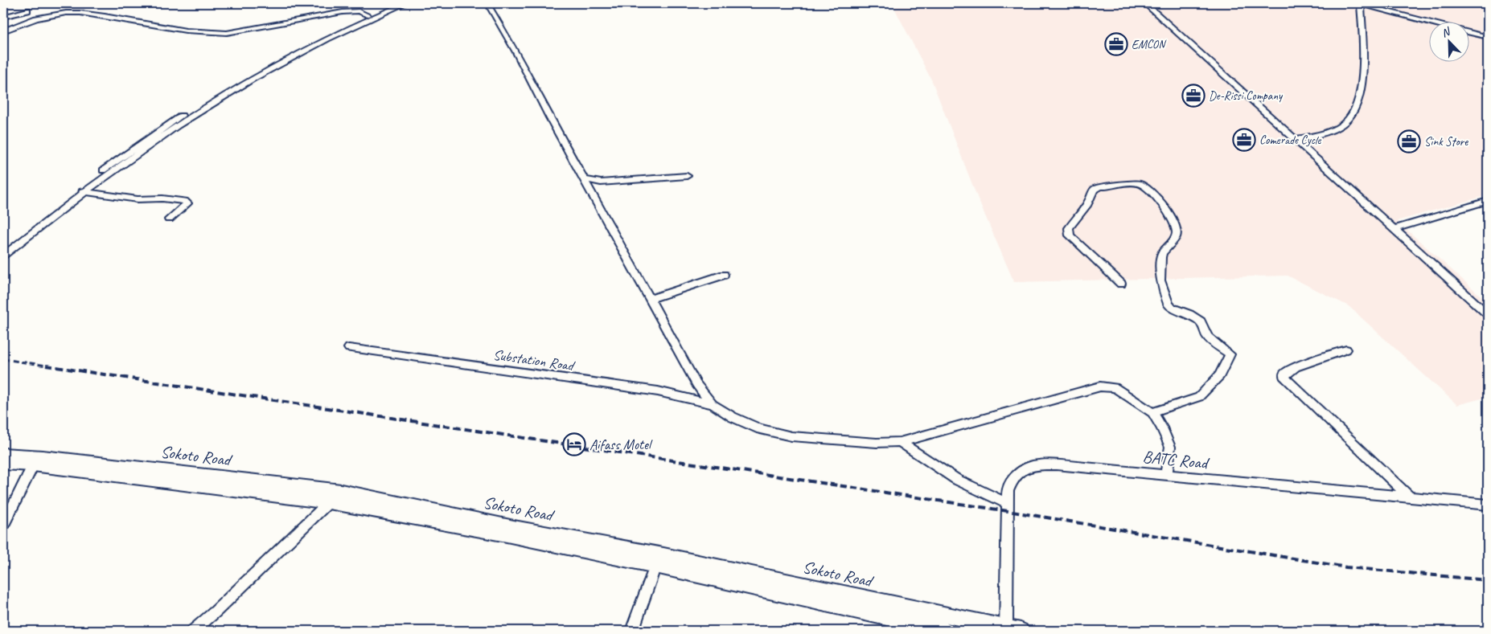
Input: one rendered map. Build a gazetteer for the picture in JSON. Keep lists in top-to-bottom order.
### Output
{
  "streets": {
    "main road": ["Sokoto Road"],
    "street": ["Substation Road", "BATC Road"]
  },
  "crossings": [
    ["Sokoto Road", "BATC Road"]
  ],
  "places": {
    "office": [
      "EMCON",
      "De-Rissi Company",
      "Comerade Cycle",
      "Sink Store"
    ],
    "hotel": ["Aifass Motel"]
  },
  "north": "top left"
}
